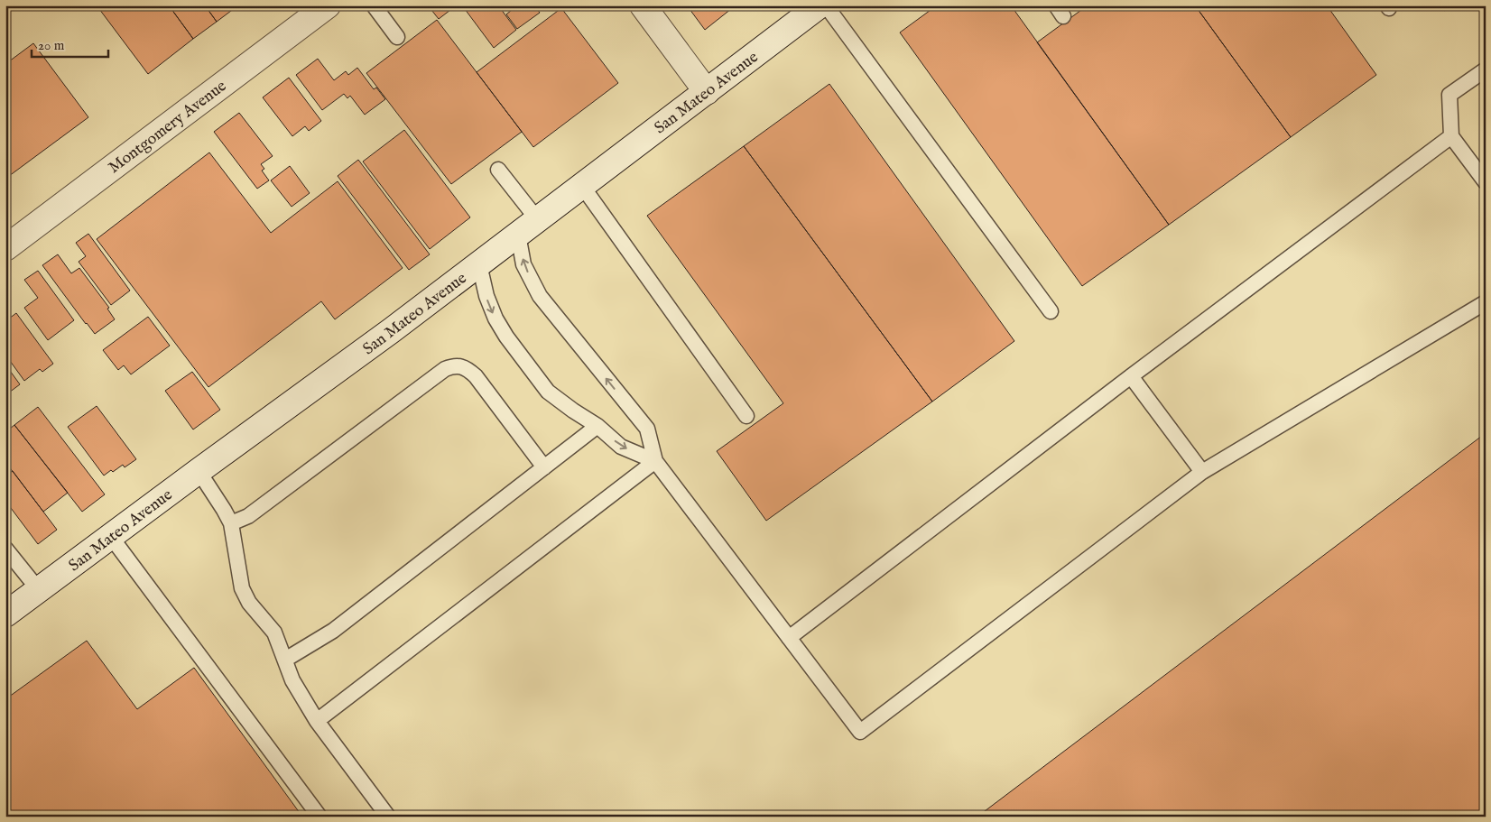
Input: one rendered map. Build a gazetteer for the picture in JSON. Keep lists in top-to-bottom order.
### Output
{
  "streets": {
    "main road": ["San Mateo Avenue", "Montgomery Avenue"]
  },
  "scale_bar": "20 m"
}
